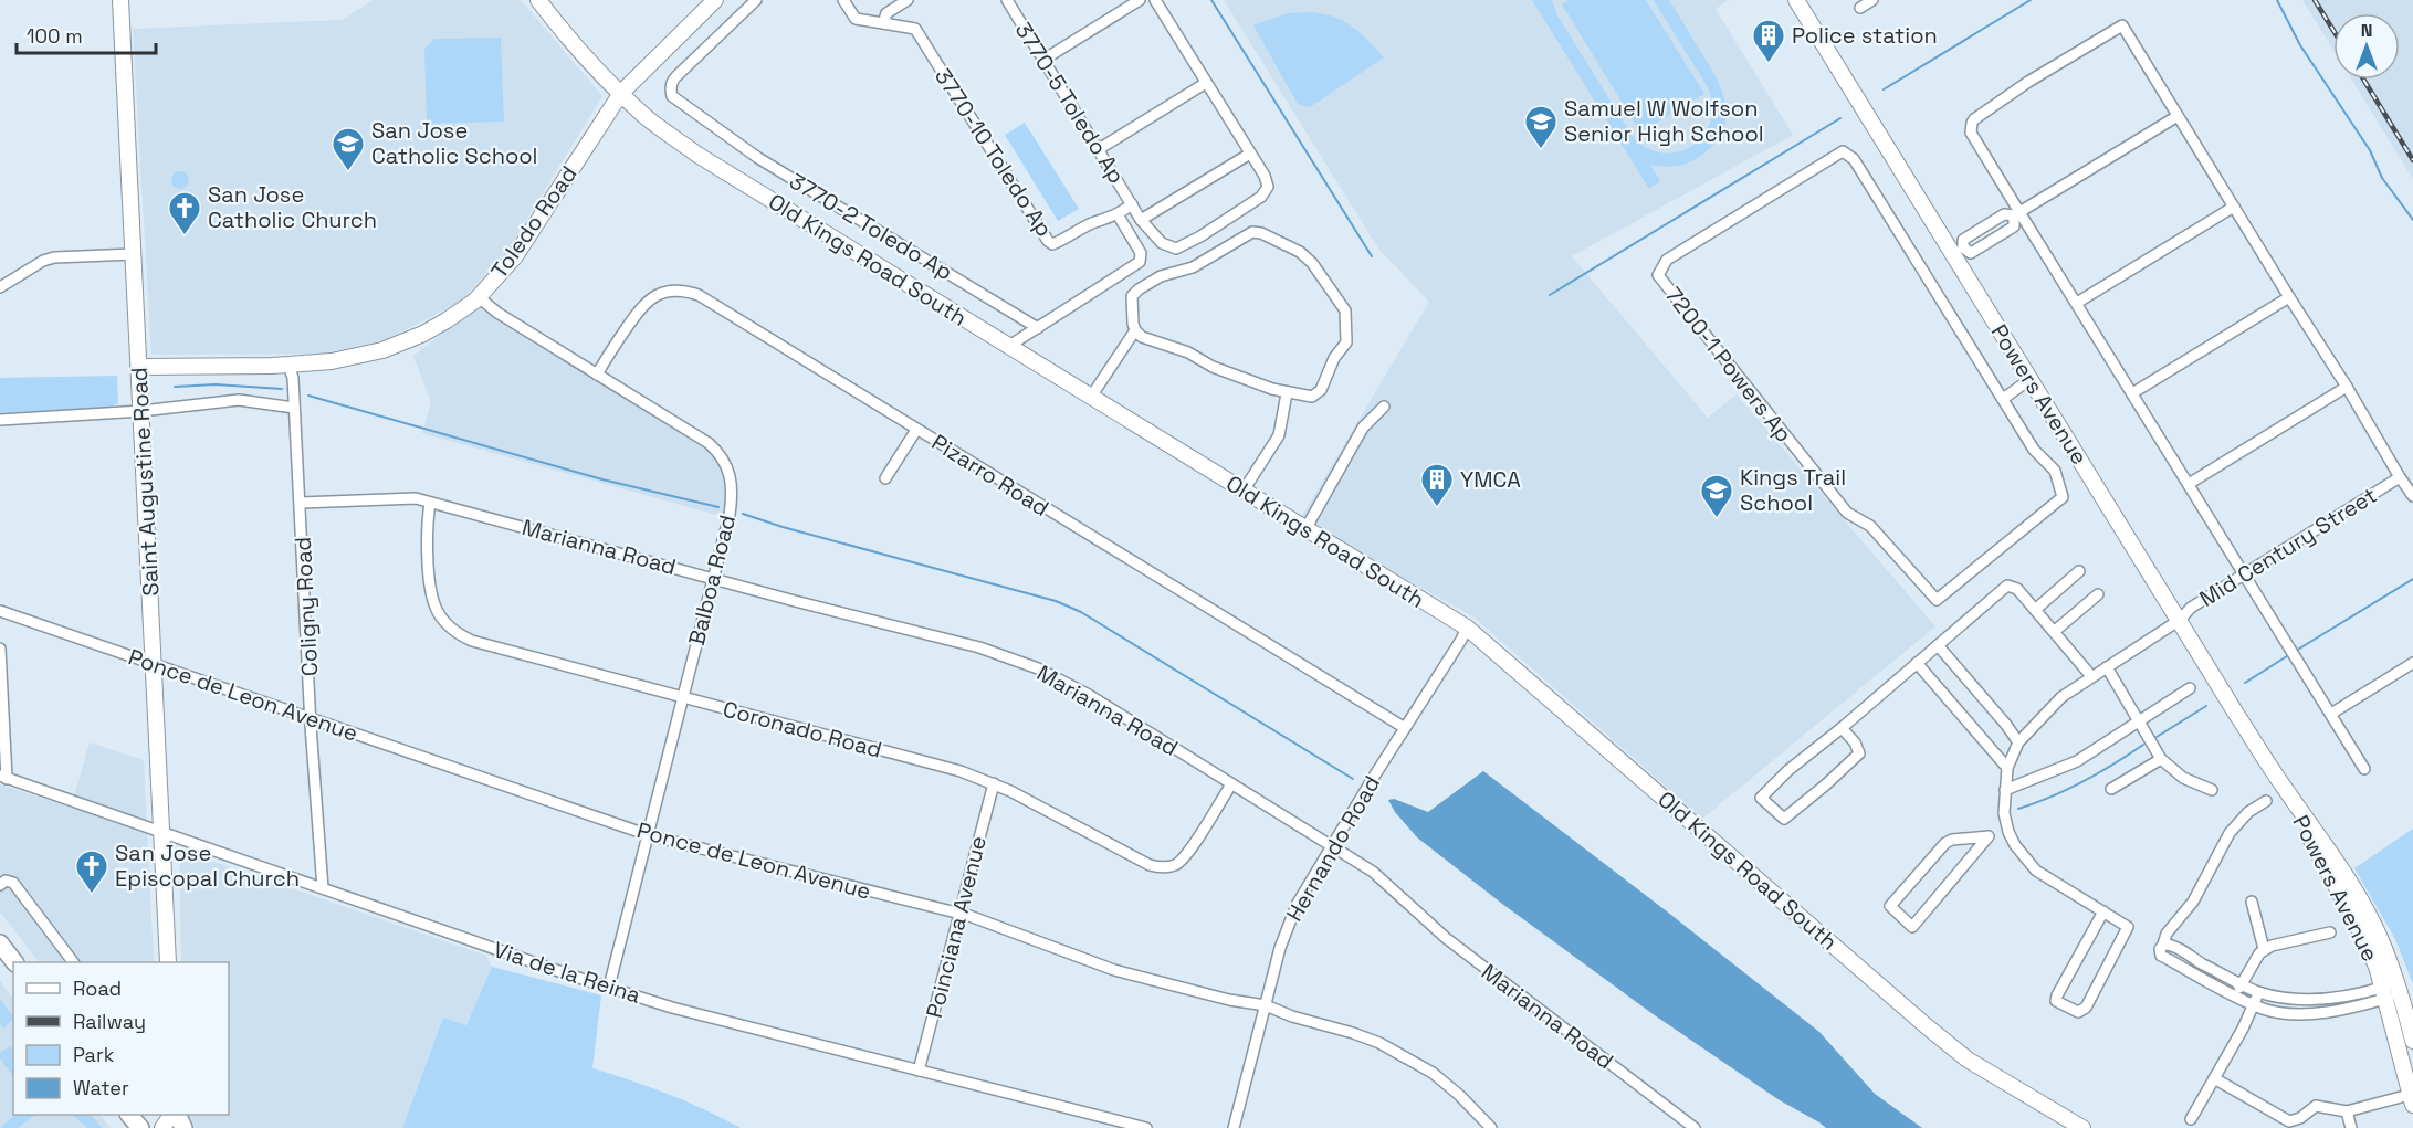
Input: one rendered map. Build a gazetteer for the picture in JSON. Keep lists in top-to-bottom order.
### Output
{
  "streets": {
    "street": [
      "3770-5 Toledo Ap",
      "3770-10 Toledo Ap",
      "Toledo Road",
      "3770-2 Toledo Ap",
      "Old Kings Road South",
      "7200-1 Powers Ap",
      "Powers Avenue",
      "Pizarro Road",
      "Saint Augustine Road",
      "Marianna Road",
      "Mid Century Street",
      "Balboa Road",
      "Coligny Road",
      "Ponce de Leon Avenue",
      "Coronado Road",
      "Hernando Road",
      "Poinciana Avenue",
      "Via de la Reina"
    ]
  },
  "crossings": [
    ["3770-5 Toledo Ap", "3770-10 Toledo Ap"],
    ["Toledo Road", "Old Kings Road South"],
    ["Toledo Road", "Saint Augustine Road"],
    ["Toledo Road", "Balboa Road"],
    ["Toledo Road", "Coligny Road"],
    ["Old Kings Road South", "Hernando Road"],
    ["Powers Avenue", "Mid Century Street"],
    ["Pizarro Road", "Balboa Road"],
    ["Pizarro Road", "Hernando Road"],
    ["Saint Augustine Road", "Ponce de Leon Avenue"],
    ["Saint Augustine Road", "Via de la Reina"],
    ["Marianna Road", "Balboa Road"],
    ["Marianna Road", "Coligny Road"],
    ["Marianna Road", "Coronado Road"],
    ["Marianna Road", "Hernando Road"],
    ["Balboa Road", "Ponce de Leon Avenue"],
    ["Balboa Road", "Coronado Road"],
    ["Balboa Road", "Via de la Reina"],
    ["Coligny Road", "Ponce de Leon Avenue"],
    ["Coligny Road", "Via de la Reina"],
    ["Ponce de Leon Avenue", "Hernando Road"],
    ["Ponce de Leon Avenue", "Poinciana Avenue"],
    ["Coronado Road", "Poinciana Avenue"],
    ["Poinciana Avenue", "Via de la Reina"]
  ],
  "places": {
    "building": ["Police station", "YMCA"],
    "school or university": ["Samuel W Wolfson Senior High School", "San Jose Catholic School", "Kings Trail School"],
    "church": ["San Jose Catholic Church", "San Jose Episcopal Church"]
  },
  "legend": [
    "Road",
    "Railway",
    "Park",
    "Water"
  ],
  "scale_bar": "100 m",
  "north": "top"
}
